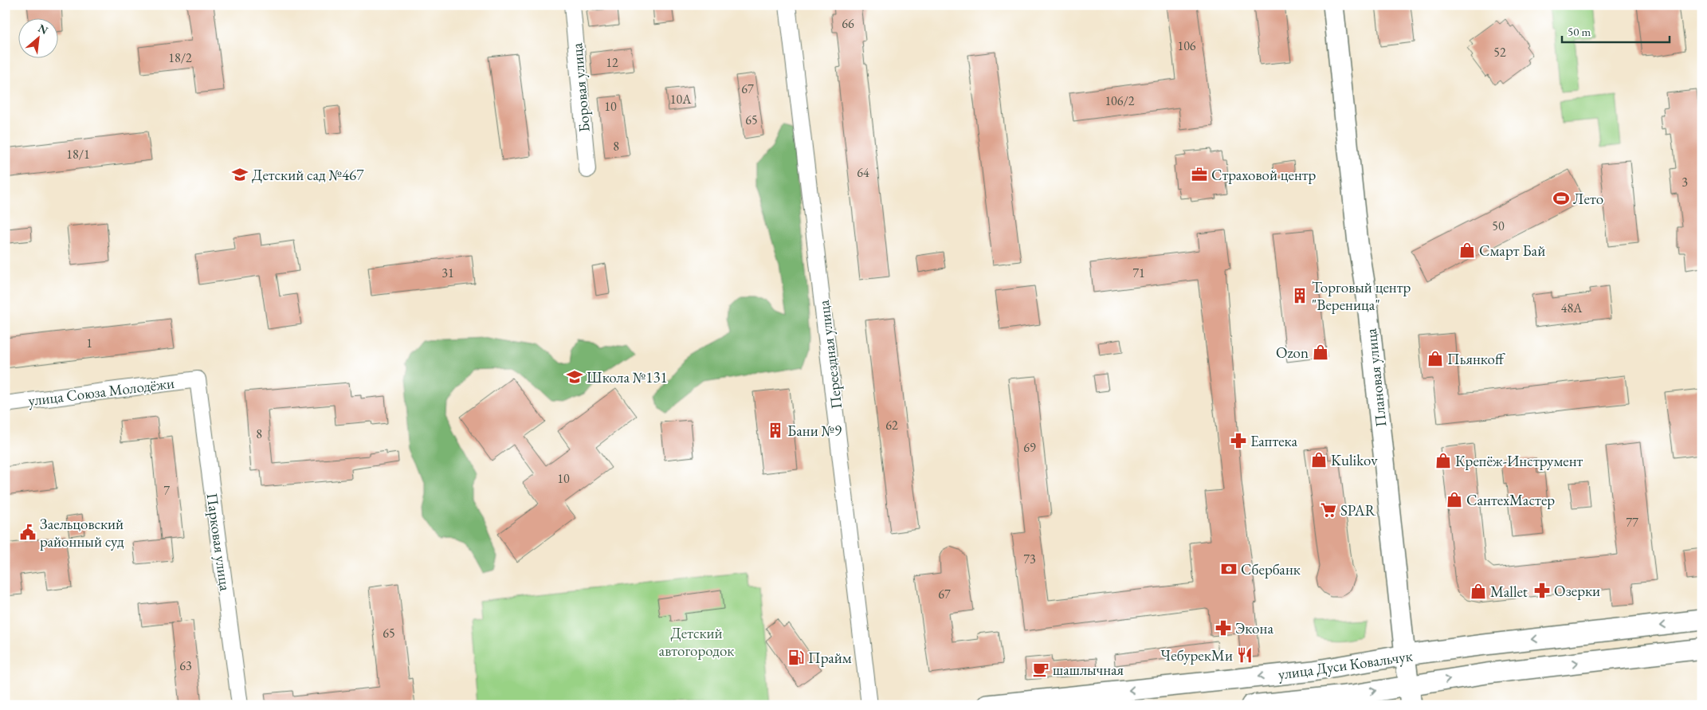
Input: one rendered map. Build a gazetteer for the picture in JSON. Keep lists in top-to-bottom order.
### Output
{
  "streets": {
    "main road": ["Плановая улица", "улица Дуси Ковальчук"],
    "street": [
      "Боровая улица",
      "Переездная улица",
      "улица Союза Молодёжи",
      "Парковая улица"
    ]
  },
  "crossings": [
    ["Плановая улица", "улица Дуси Ковальчук"],
    ["улица Союза Молодёжи", "Парковая улица"]
  ],
  "parks": ["Детский автогородок"],
  "places": {
    "school or university": ["Детский сад №467", "Школа №131"],
    "office": ["Страховой центр"],
    "sports": ["Лето"],
    "shop": [
      "Смарт Бай",
      "Ozon",
      "Пьянкоff",
      "Kulikov",
      "Крепёж-Инструмент",
      "СантехМастер",
      "Mallet"
    ],
    "building": ["Торговый центр \"Вереница\"", "Бани №9"],
    "pharmacy": ["Еаптека", "Озерки", "Экона"],
    "supermarket": ["SPAR"],
    "public building": ["Заельцовский районный суд"],
    "bank": ["Сбербанк"],
    "restaurant": ["ЧебурекМи"],
    "fuel station": ["Прайм"],
    "cafe": ["шашлычная"]
  },
  "house_numbers": [
    "66",
    "106",
    "52",
    "18/2",
    "12",
    "67",
    "10А",
    "106/2",
    "10",
    "65",
    "8",
    "18/1",
    "64",
    "3",
    "50",
    "31",
    "71",
    "48А",
    "1",
    "62",
    "8",
    "69",
    "10",
    "7",
    "77",
    "73",
    "67",
    "65",
    "63"
  ],
  "scale_bar": "50 m",
  "north": "top right"
}
